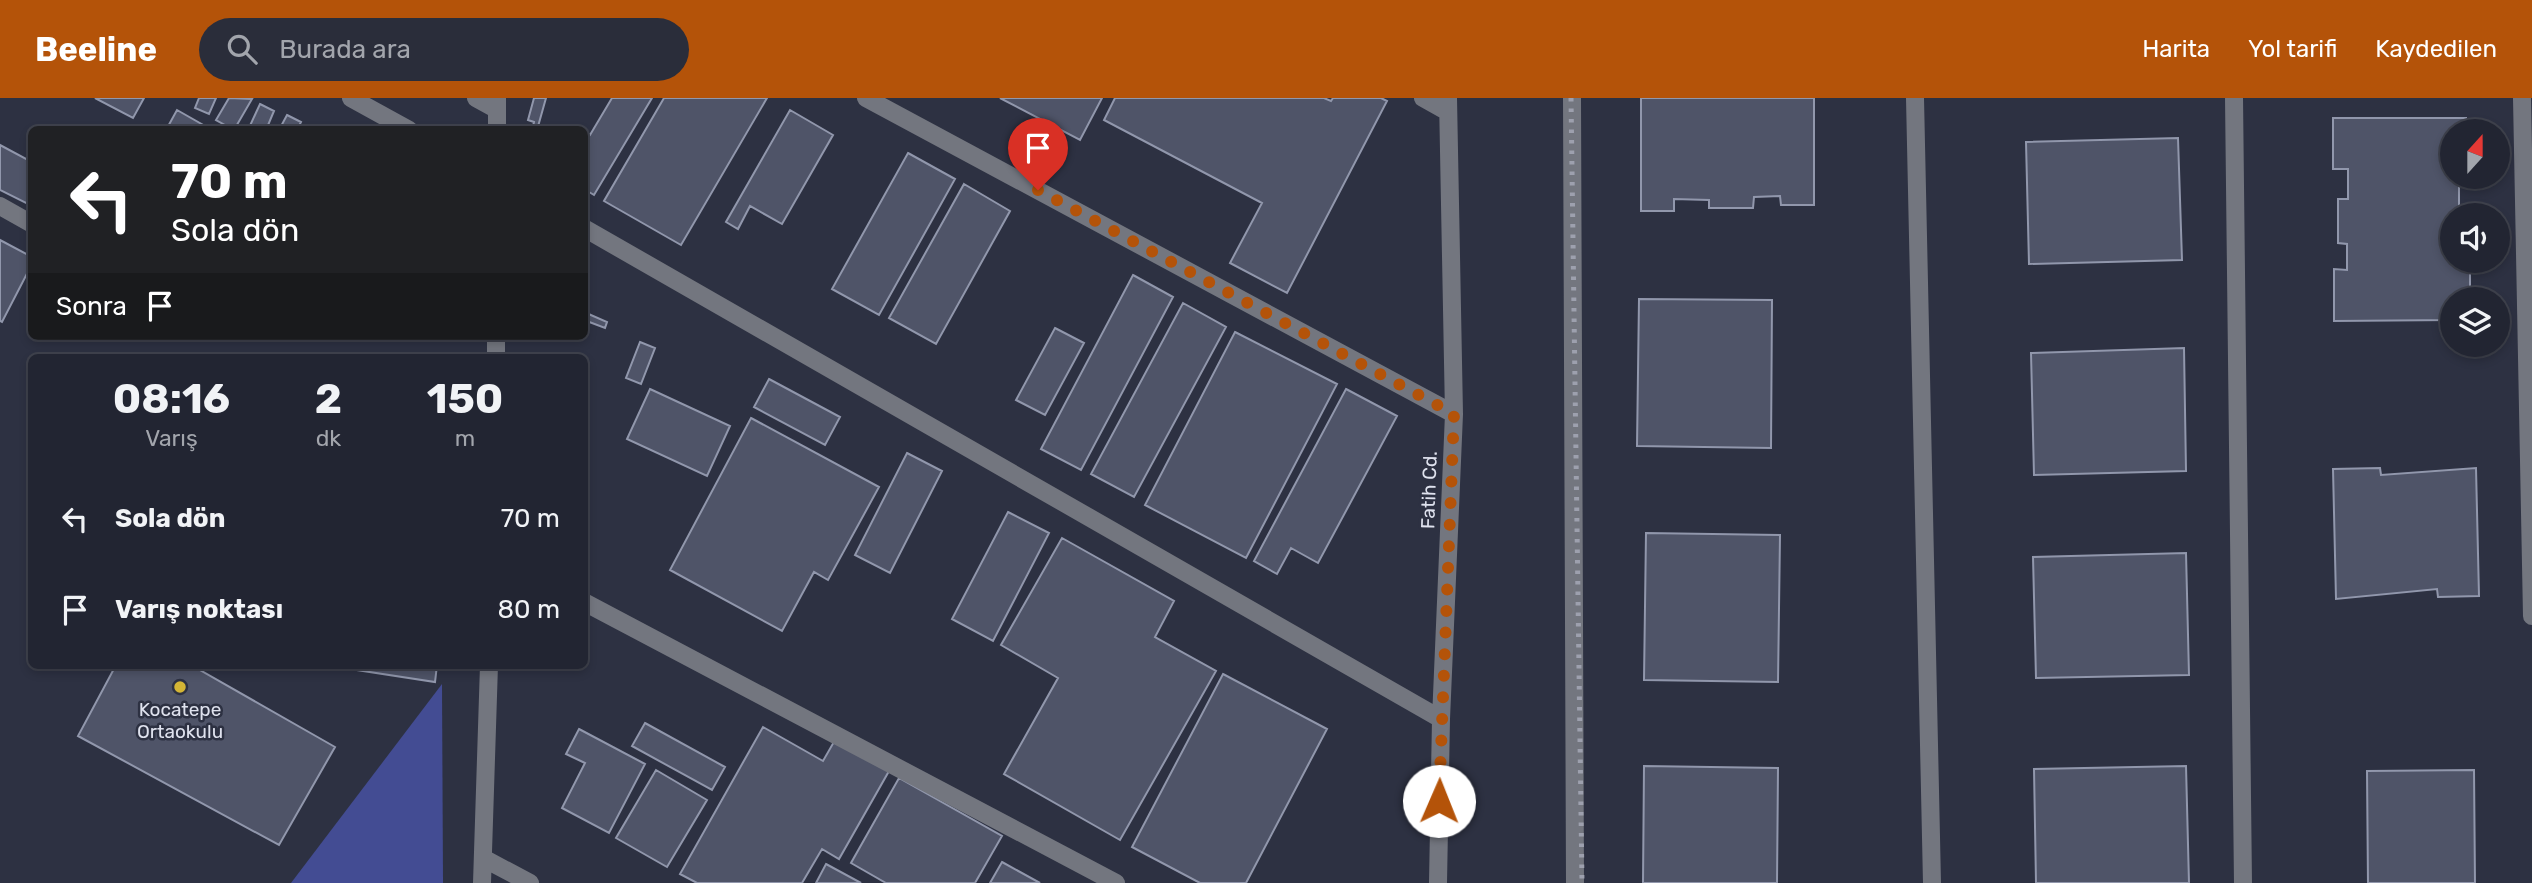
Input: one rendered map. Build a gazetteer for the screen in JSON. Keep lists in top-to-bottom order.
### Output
{
  "streets": {
    "street": ["Fatih Cd."]
  },
  "places": ["Kocatepe Ortaokulu"],
  "north": "top",
  "page": {
    "header": "Beeline",
    "search": "Burada ara",
    "nav": ["Harita", "Yol tarifi", "Kaydedilen"],
    "turn": ["70 m", "Sola dön"],
    "then": "Sonra",
    "eta": [
      "08:16",
      "Varış",
      "2",
      "dk",
      "150",
      "m"
    ],
    "list": [
      {
        "name": "Sola dön",
        "value": "70 m"
      },
      {
        "name": "Varış noktası",
        "value": "80 m"
      }
    ]
  }
}
